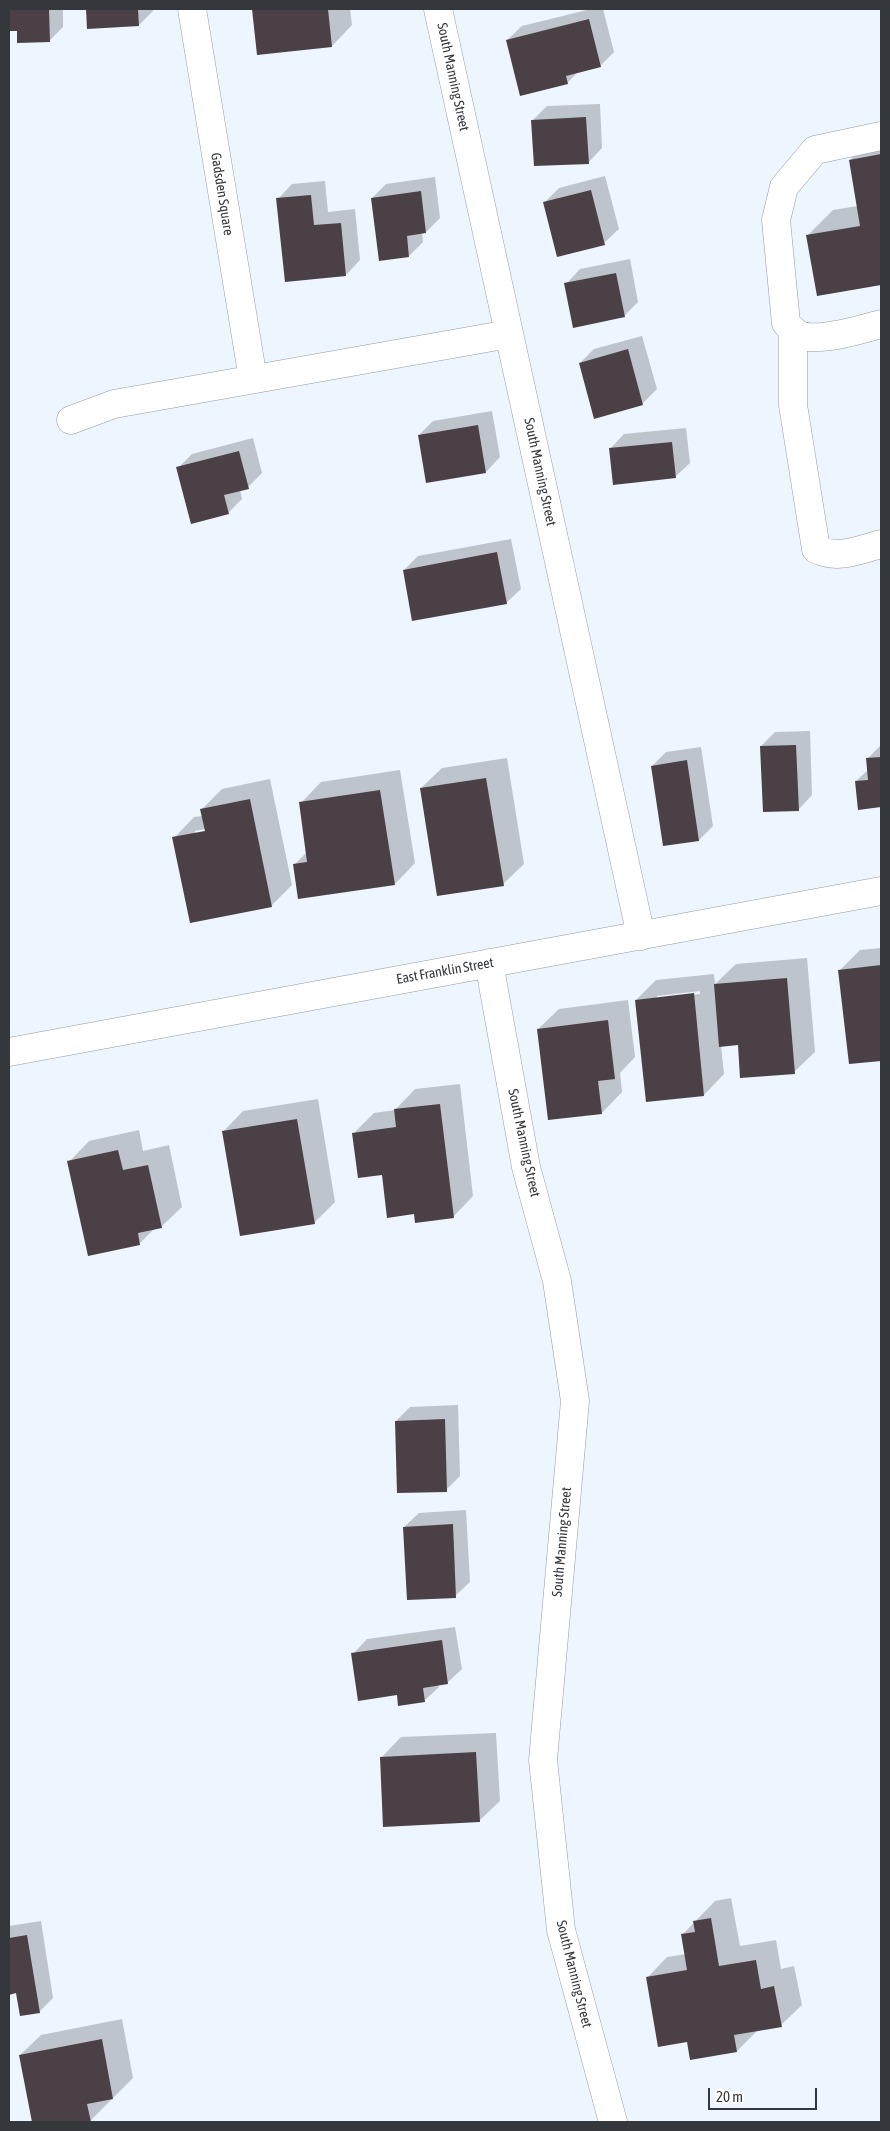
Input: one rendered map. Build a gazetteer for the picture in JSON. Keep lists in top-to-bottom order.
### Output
{
  "streets": {
    "street": ["South Manning Street", "Gadsden Square", "East Franklin Street"]
  },
  "crossings": [
    ["South Manning Street", "East Franklin Street"]
  ],
  "scale_bar": "20 m"
}
